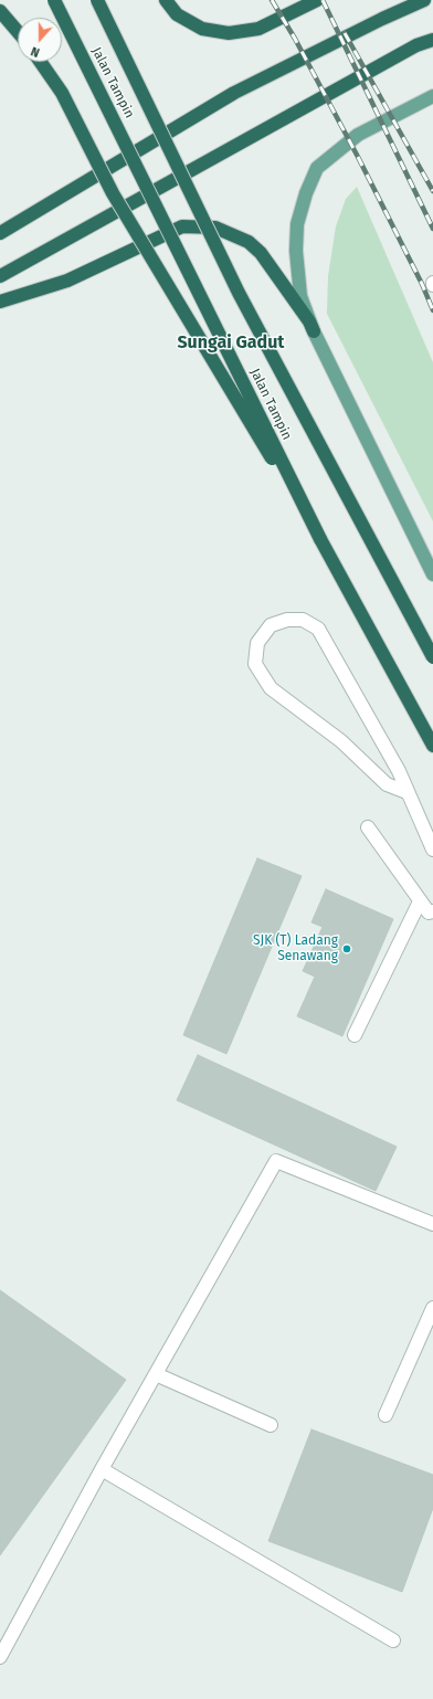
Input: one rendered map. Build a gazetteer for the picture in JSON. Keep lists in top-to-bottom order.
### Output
{
  "streets": {
    "highway": ["Jalan Tampin"]
  },
  "districts": ["Sungai Gadut"],
  "places": ["SJK (T) Ladang Senawang"],
  "north": "bottom"
}
